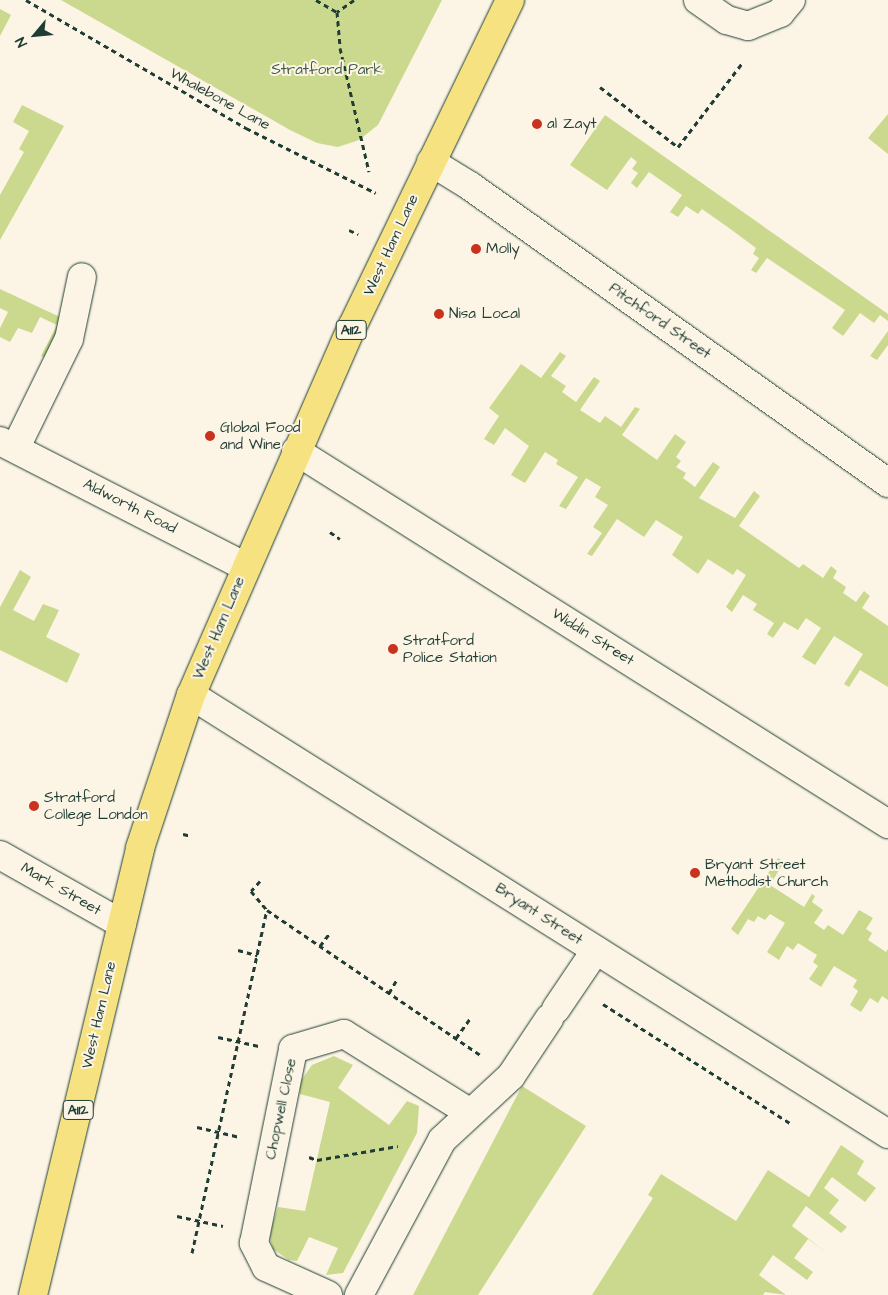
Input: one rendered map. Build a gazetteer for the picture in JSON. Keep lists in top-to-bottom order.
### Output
{
  "streets": {
    "main road": ["West Ham Lane", "A112"],
    "street": [
      "Pitchford Street",
      "Aldworth Road",
      "Widdin Street",
      "Mark Street",
      "Bryant Street",
      "Chopwell Close"
    ],
    "path": ["Whalebone Lane"]
  },
  "crossings": [
    ["Whalebone Lane", "West Ham Lane"],
    ["West Ham Lane", "Pitchford Street"],
    ["West Ham Lane", "Aldworth Road"],
    ["West Ham Lane", "Widdin Street"],
    ["West Ham Lane", "Mark Street"],
    ["West Ham Lane", "Bryant Street"]
  ],
  "parks": ["Stratford Park"],
  "places": [
    "al Zayt",
    "Molly",
    "Nisa Local",
    "Global Food and Wine",
    "Stratford Police Station",
    "Stratford College London",
    "Bryant Street Methodist Church"
  ],
  "north": "bottom left"
}
